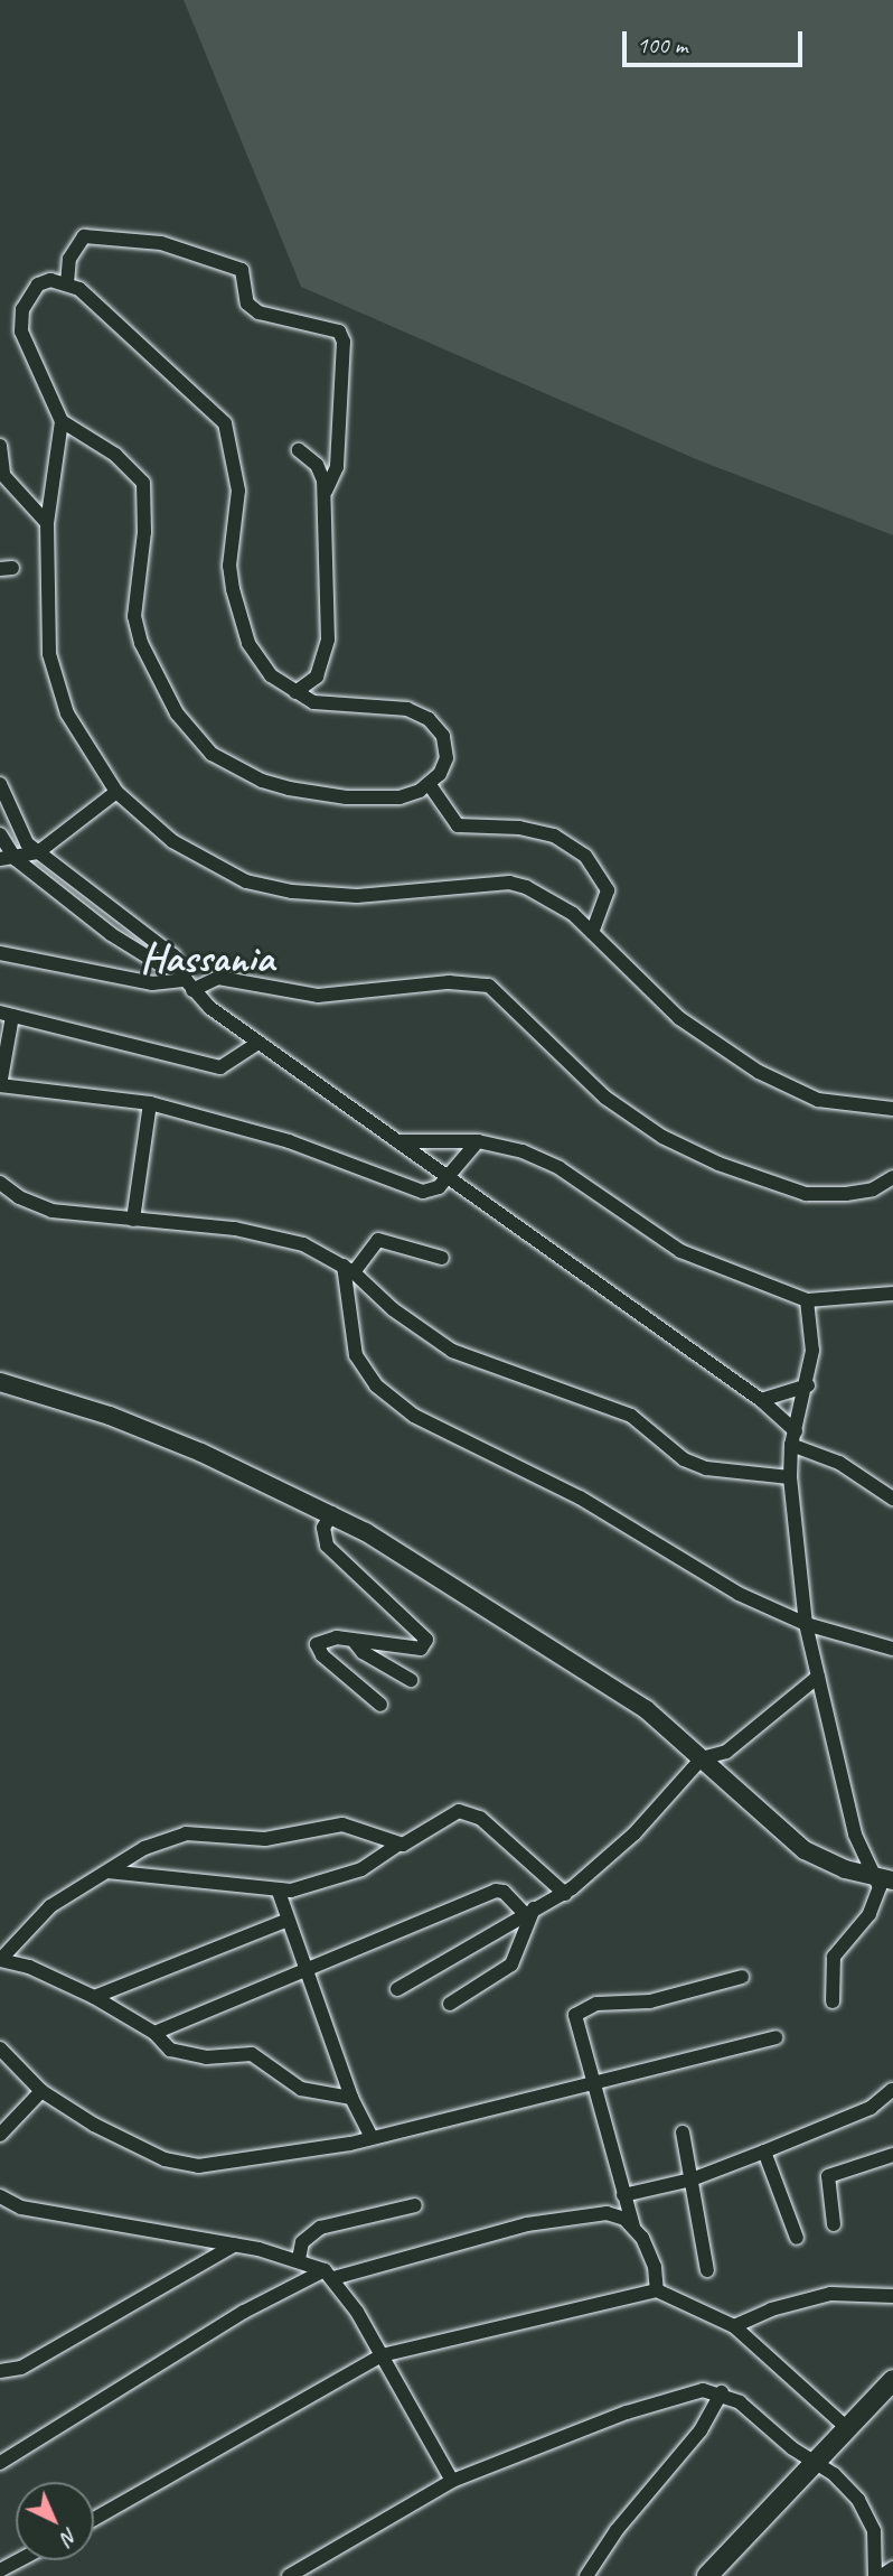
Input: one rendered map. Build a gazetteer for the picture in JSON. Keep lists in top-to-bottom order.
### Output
{
  "districts": ["Hassania"],
  "scale_bar": "100 m",
  "north": "bottom right"
}
